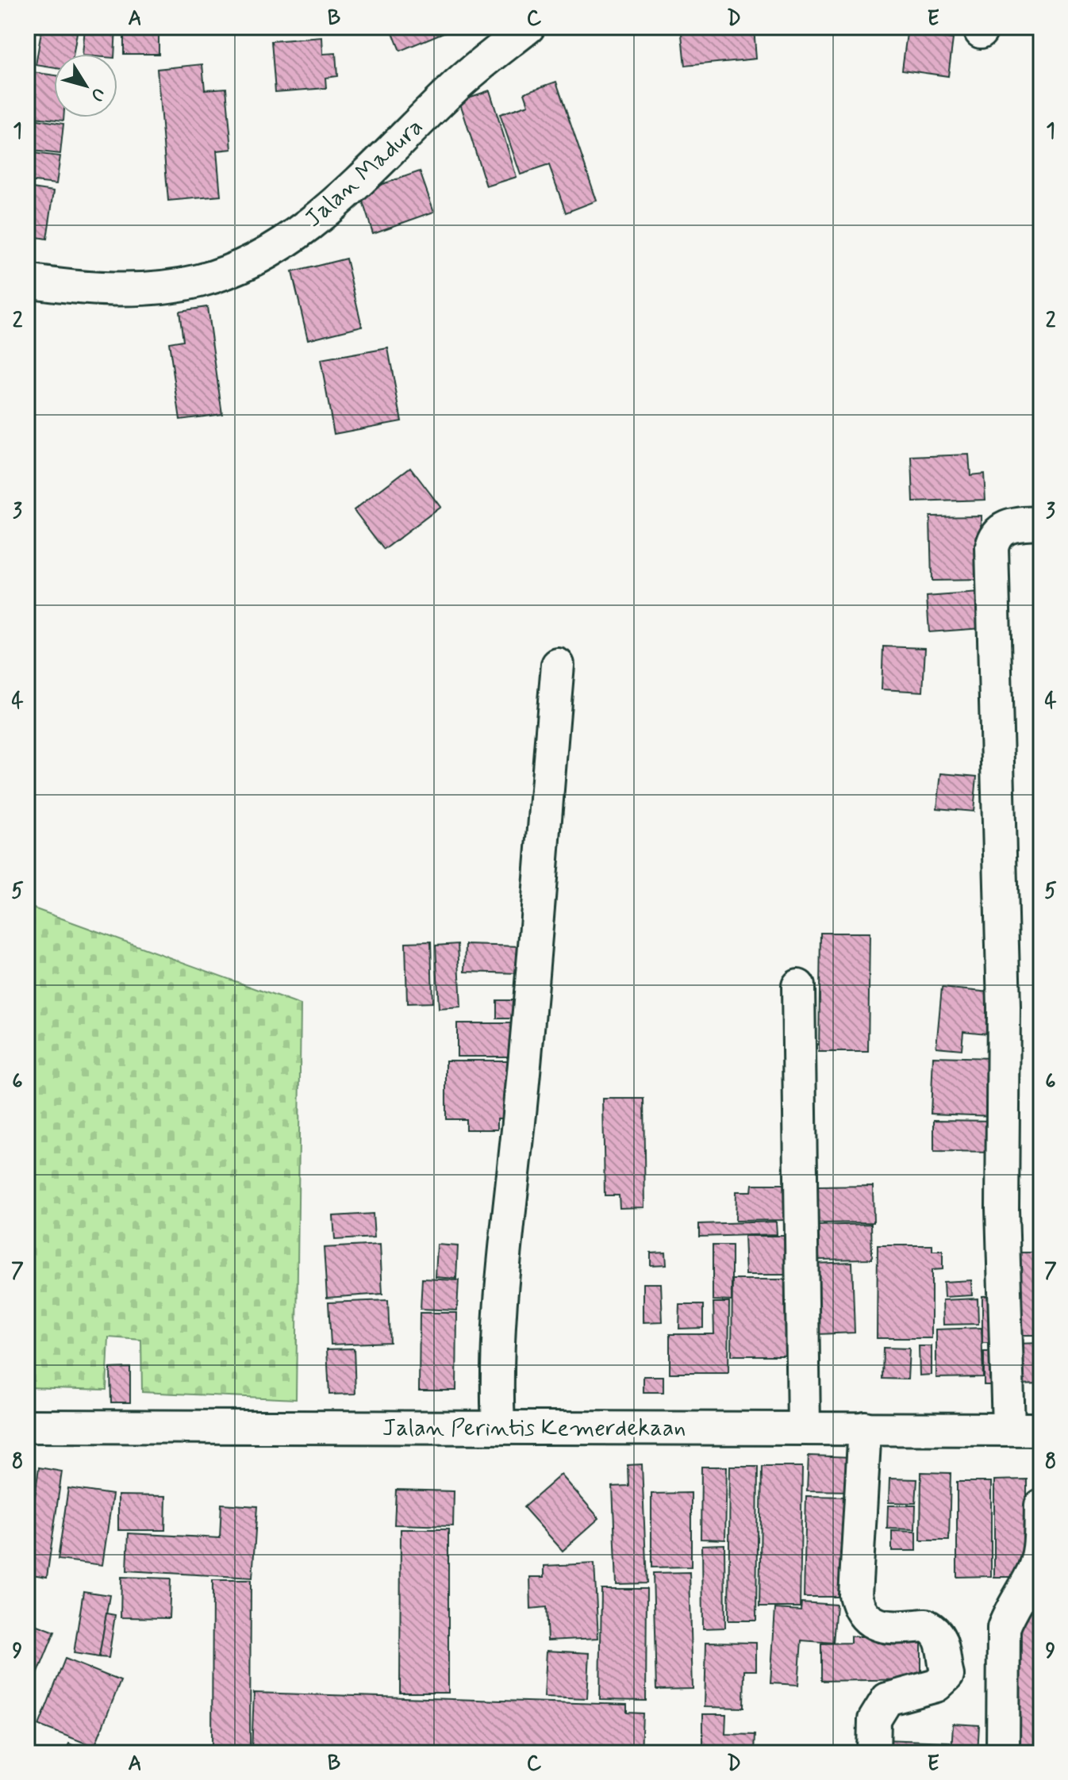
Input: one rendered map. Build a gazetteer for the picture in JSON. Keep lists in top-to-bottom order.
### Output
{
  "streets": {
    "street": ["Jalan Madura", "Jalan Perintis Kemerdekaan"]
  },
  "north": "bottom right",
  "grid": {
    "columns": [
      "A",
      "B",
      "C",
      "D",
      "E"
    ],
    "rows": [
      "1",
      "2",
      "3",
      "4",
      "5",
      "6",
      "7",
      "8",
      "9"
    ]
  }
}
